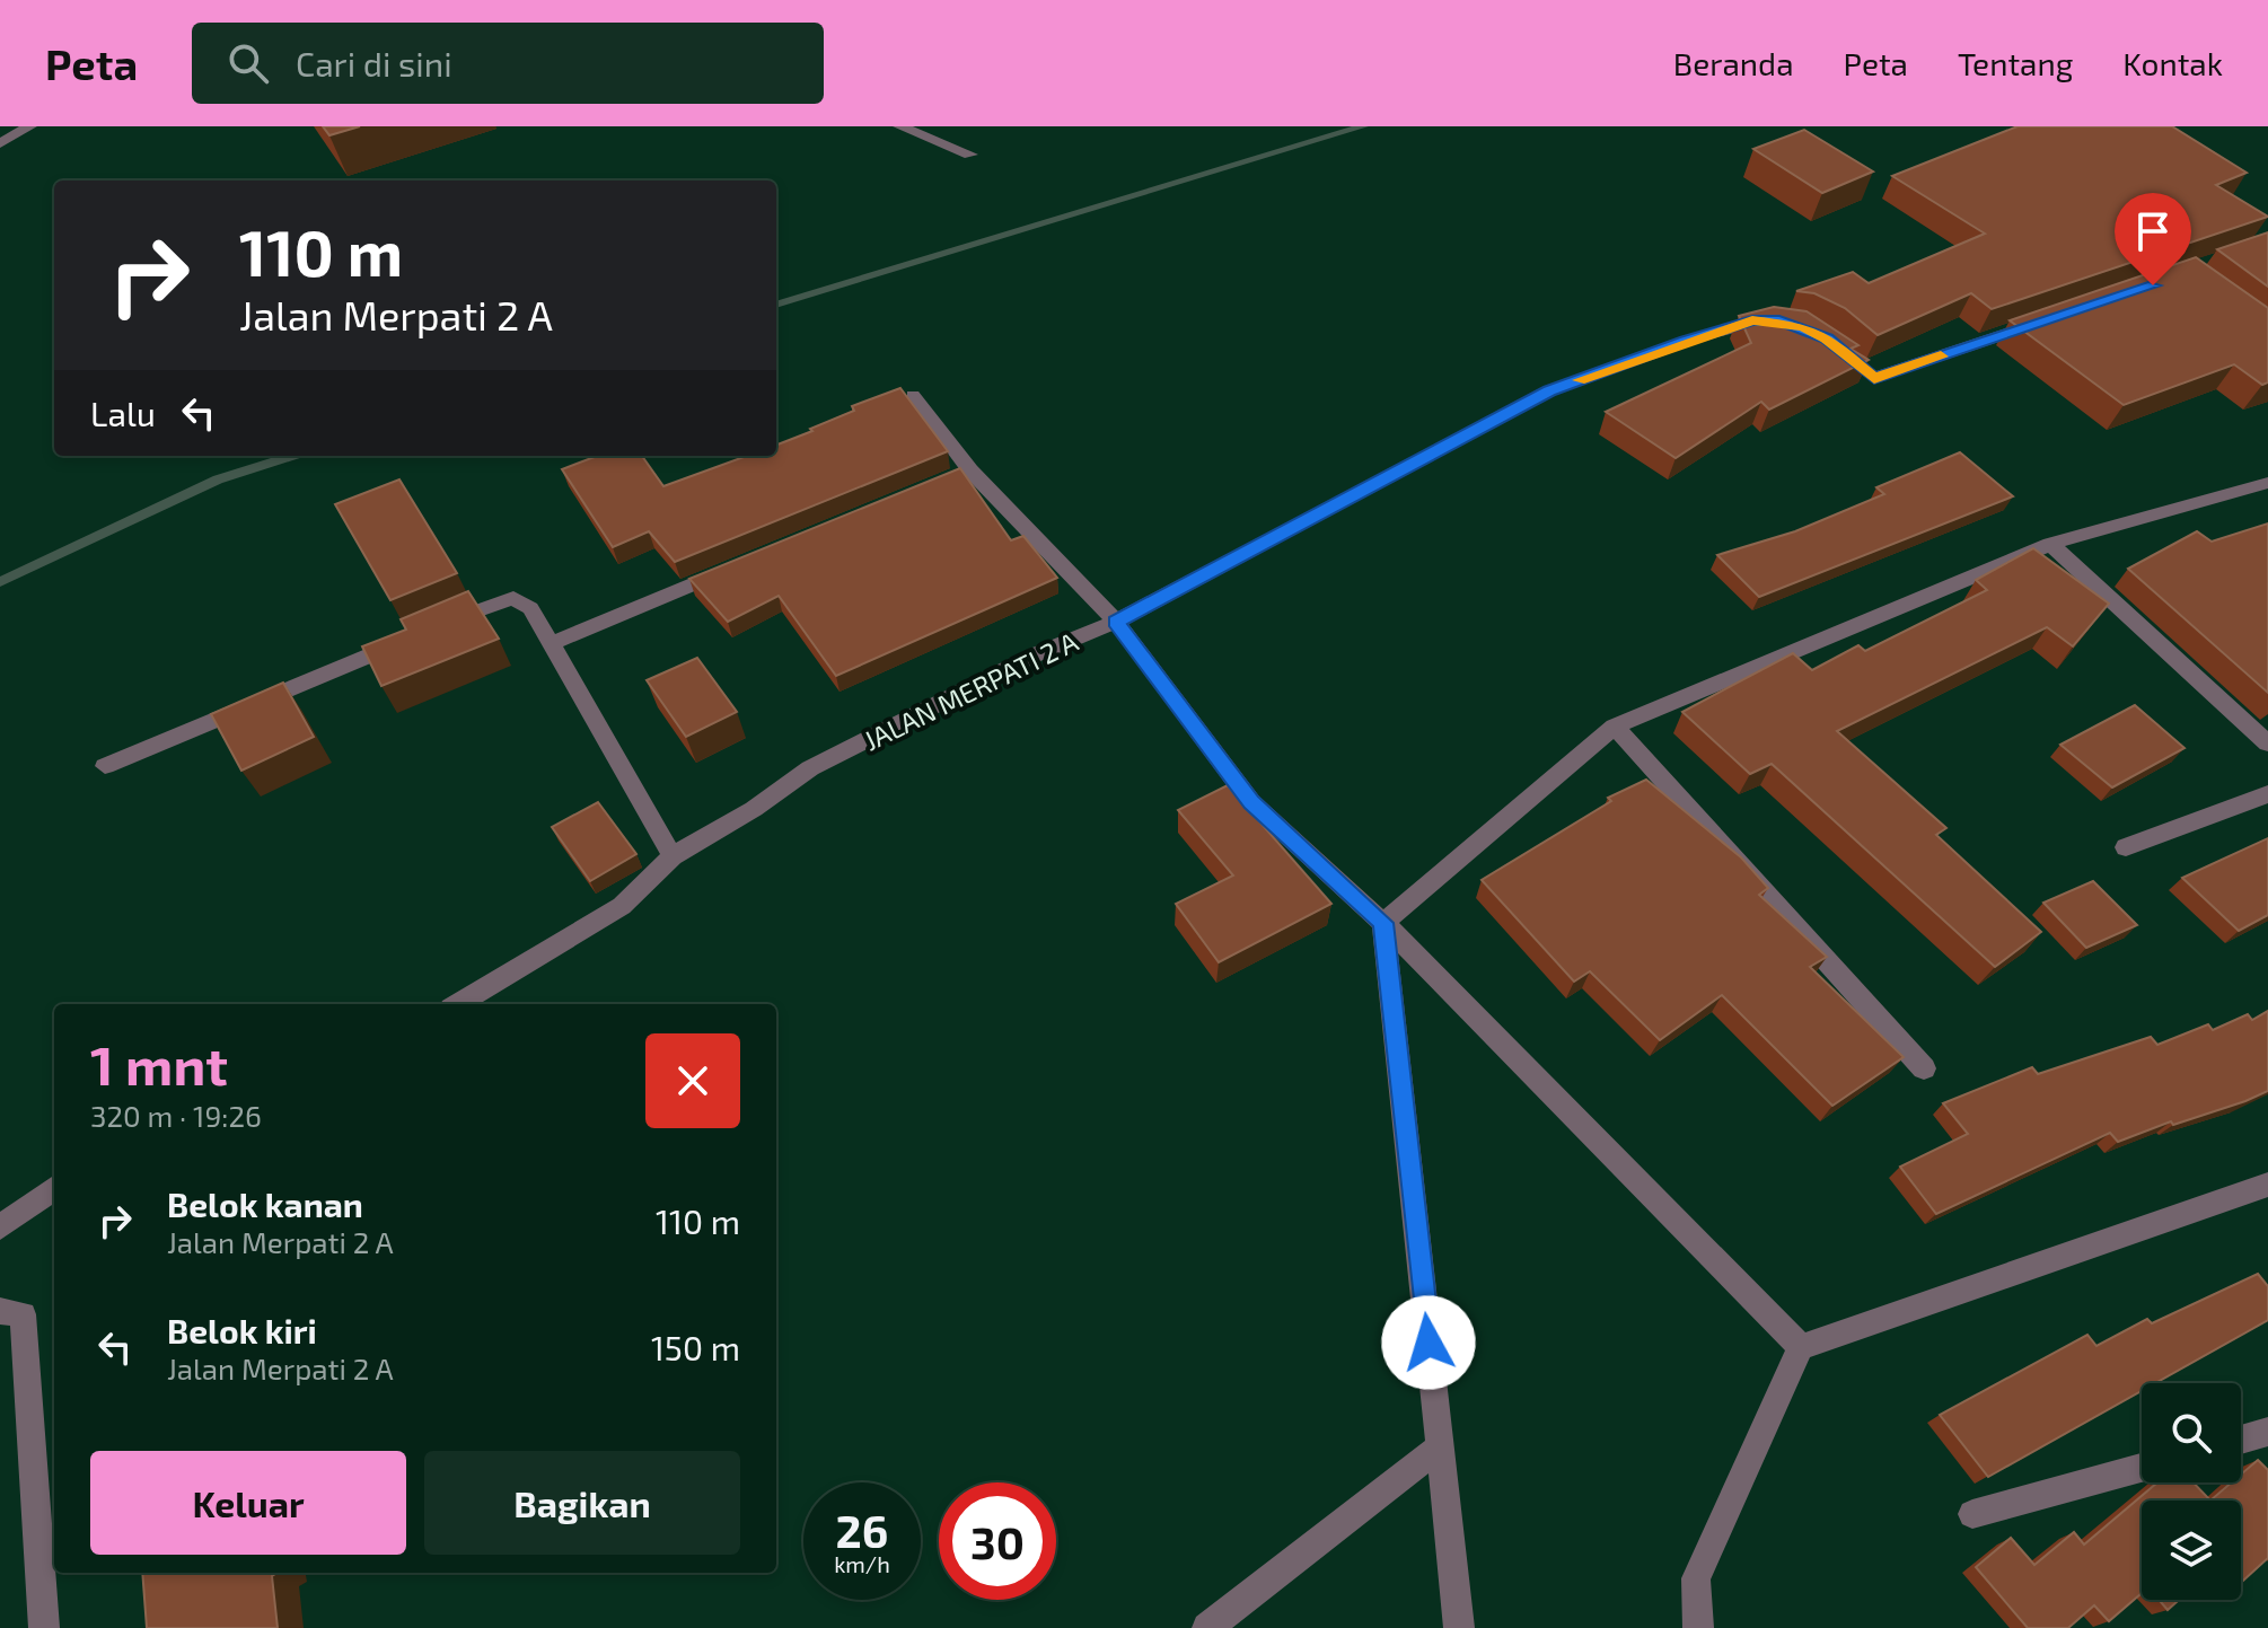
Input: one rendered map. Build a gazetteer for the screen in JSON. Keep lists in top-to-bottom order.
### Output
{
  "streets": {
    "street": ["JALAN MERPATI 2 A"]
  },
  "page": {
    "header": "Peta",
    "search": "Cari di sini",
    "nav": [
      "Beranda",
      "Peta",
      "Tentang",
      "Kontak"
    ],
    "turn": ["110 m", "Jalan Merpati 2 A"],
    "then": "Lalu",
    "heading": ["1 mnt", "320 m · 19:26"],
    "list": [
      {
        "name": "Belok kanan",
        "note": "Jalan Merpati 2 A",
        "value": "110 m"
      },
      {
        "name": "Belok kiri",
        "note": "Jalan Merpati 2 A",
        "value": "150 m"
      }
    ],
    "buttons": ["Keluar", "Bagikan"],
    "speed": "26 km/h",
    "limit": "30"
  }
}
